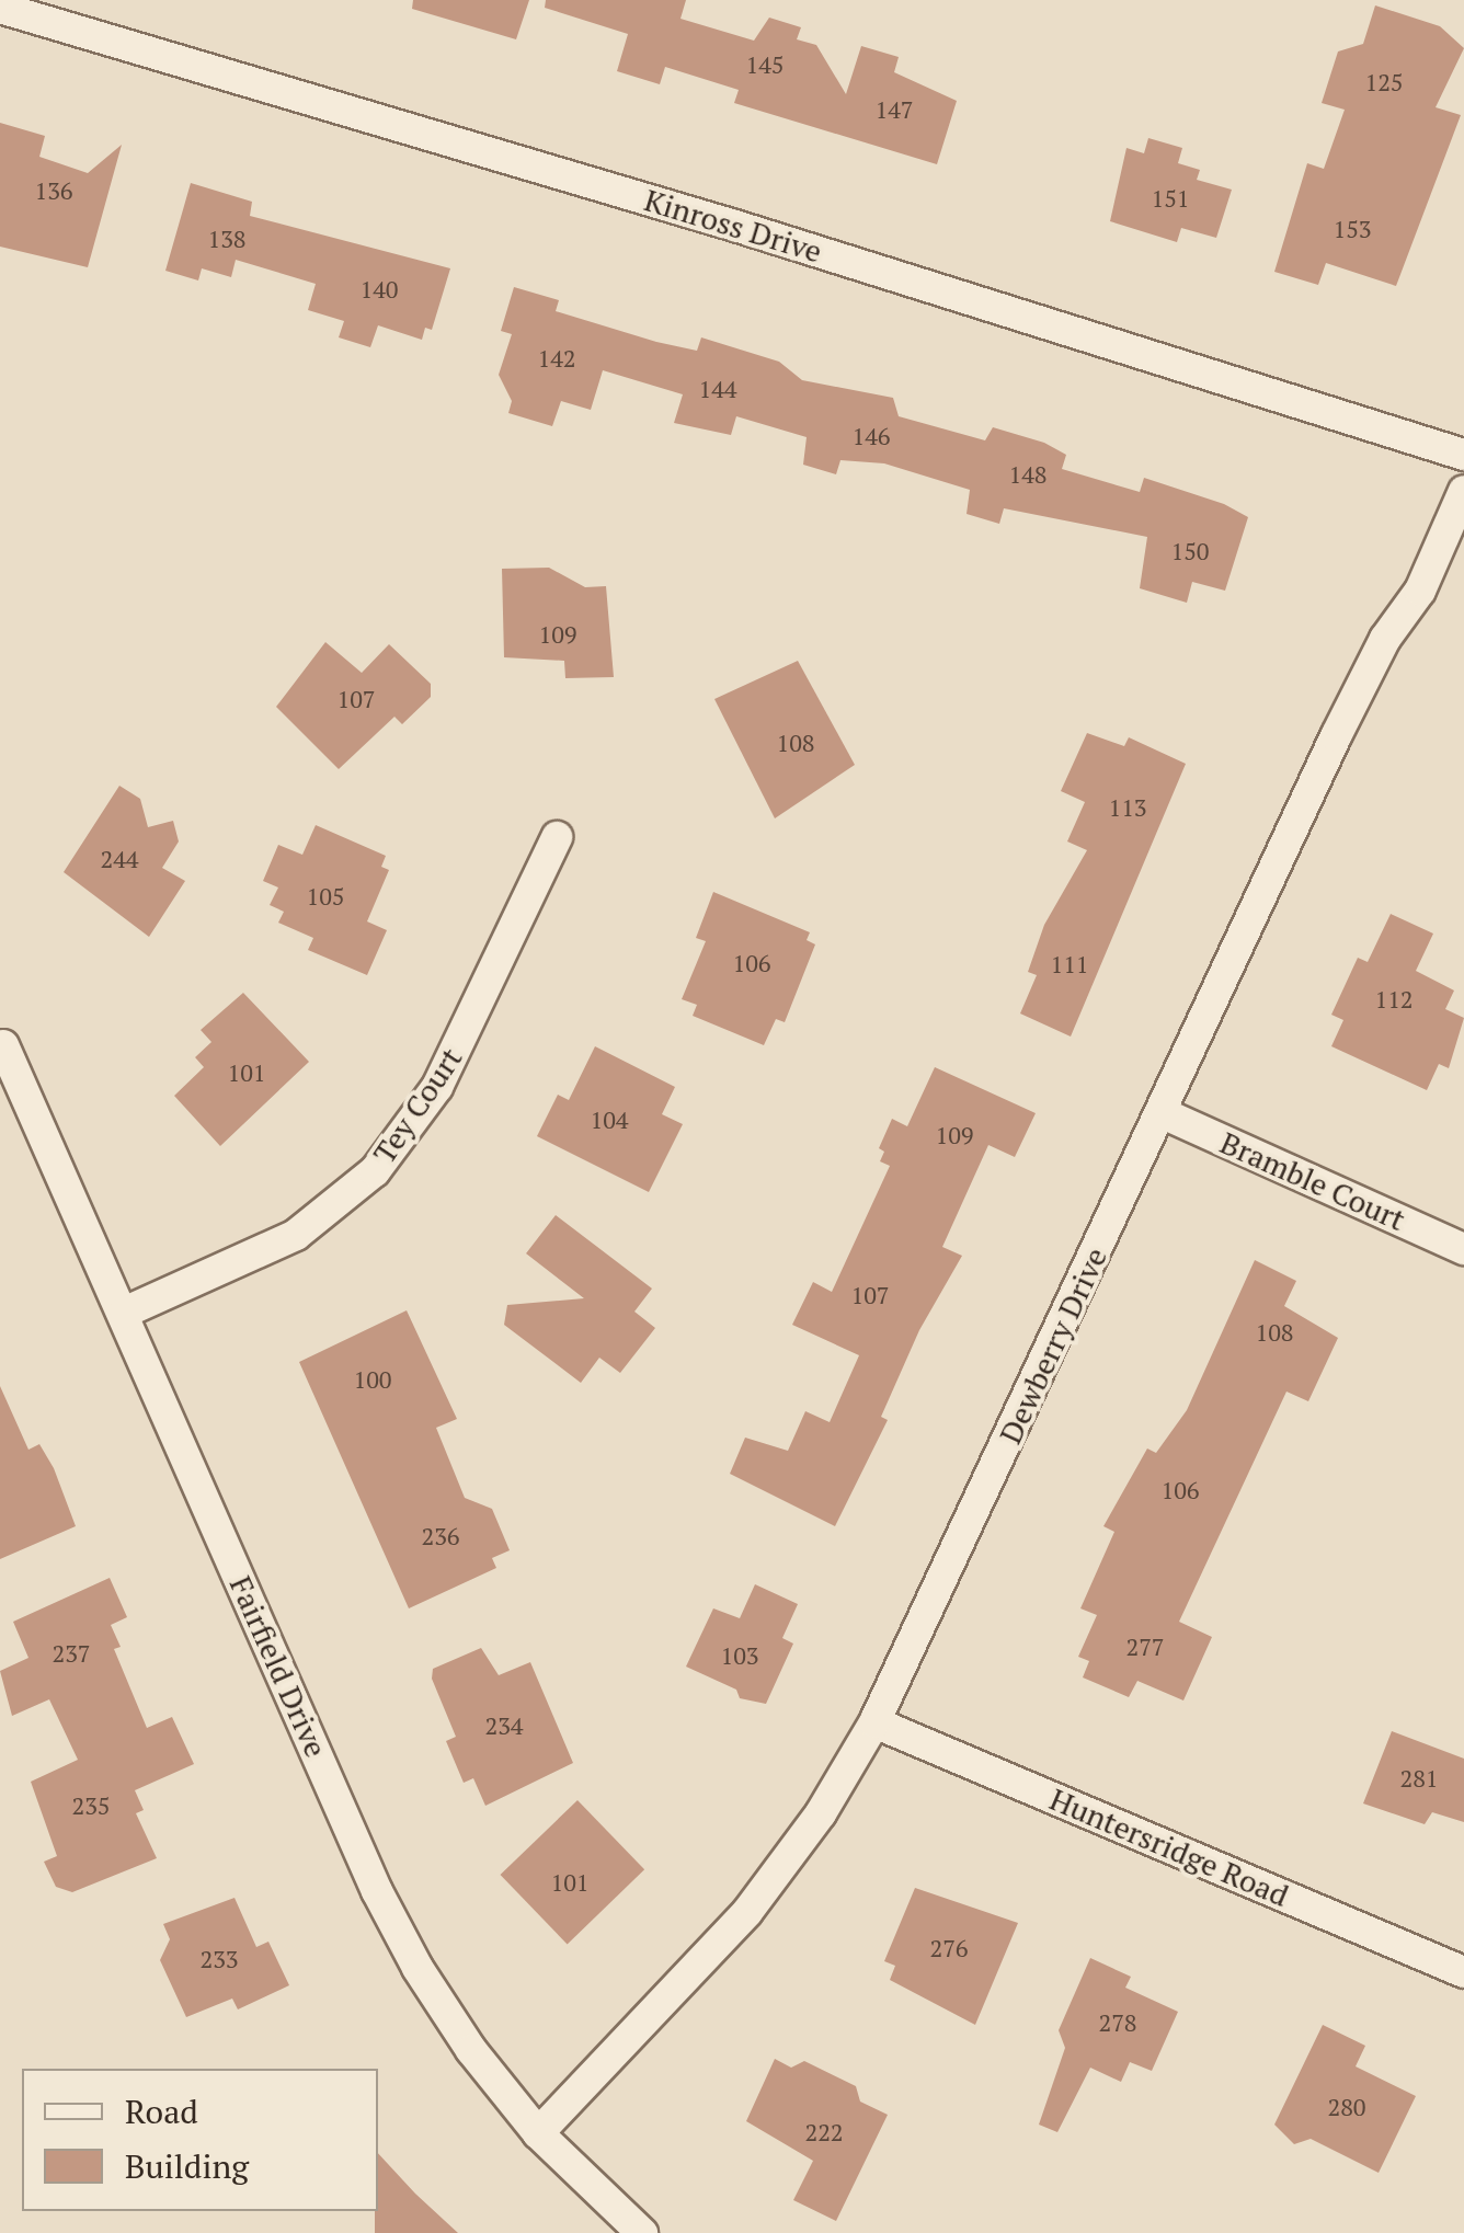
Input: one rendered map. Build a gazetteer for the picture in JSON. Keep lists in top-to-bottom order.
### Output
{
  "streets": {
    "street": [
      "Kinross Drive",
      "Tey Court",
      "Bramble Court",
      "Dewberry Drive",
      "Fairfield Drive",
      "Huntersridge Road"
    ]
  },
  "crossings": [
    ["Tey Court", "Fairfield Drive"],
    ["Bramble Court", "Dewberry Drive"],
    ["Dewberry Drive", "Fairfield Drive"],
    ["Dewberry Drive", "Huntersridge Road"]
  ],
  "house_numbers": [
    "145",
    "125",
    "147",
    "136",
    "151",
    "153",
    "138",
    "140",
    "142",
    "144",
    "146",
    "148",
    "150",
    "109",
    "107",
    "108",
    "113",
    "244",
    "105",
    "106",
    "111",
    "112",
    "101",
    "104",
    "109",
    "107",
    "108",
    "100",
    "106",
    "236",
    "277",
    "237",
    "103",
    "234",
    "281",
    "235",
    "101",
    "276",
    "233",
    "278",
    "280",
    "222"
  ],
  "legend": ["Road", "Building"]
}
